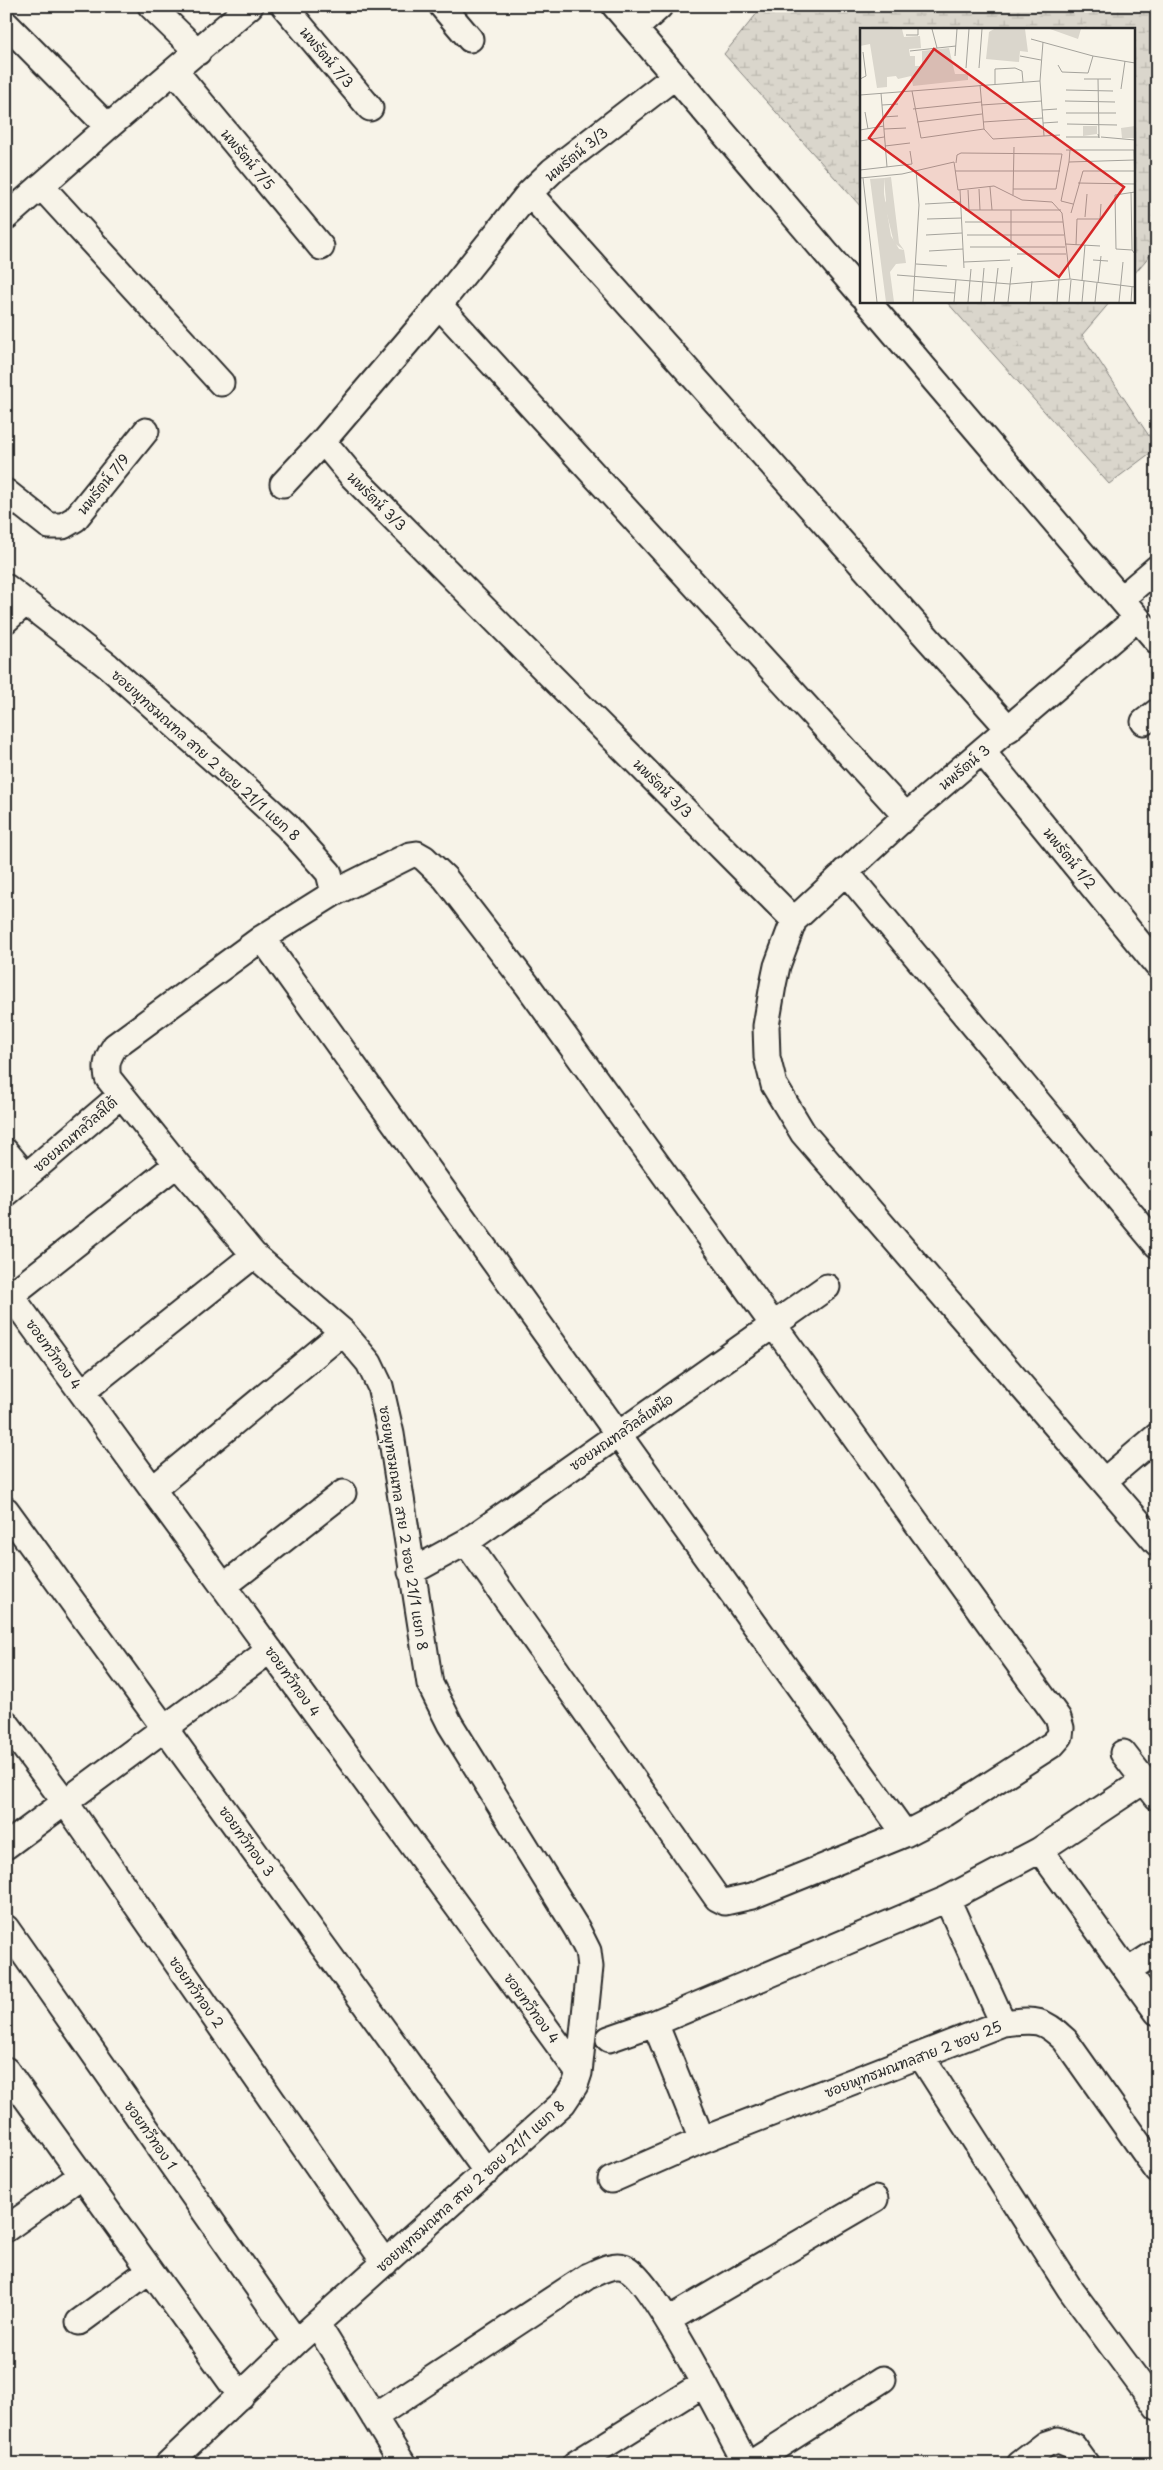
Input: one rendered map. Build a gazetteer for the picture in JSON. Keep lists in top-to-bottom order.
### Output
{
  "streets": {
    "street": [
      "นพรัตน์ 7/3",
      "นพรัตน์ 3/3",
      "นพรัตน์ 7/5",
      "นพรัตน์ 7/9",
      "ซอยพุทธมณฑล สาย 2 ซอย 21/1 แยก 8",
      "นพรัตน์ 3",
      "นพรัตน์ 1/2",
      "ซอยมณฑลวิลล์ใต้",
      "ซอยทวีทอง 4",
      "ซอยมณฑลวิลล์เหนือ",
      "ซอยทวีทอง 3",
      "ซอยทวีทอง 2",
      "ซอยพุทธมณฑลสาย 2 ซอย 25",
      "ซอยทวีทอง 1"
    ]
  },
  "crossings": [
    ["นพรัตน์ 3/3", "นพรัตน์ 3"],
    ["ซอยพุทธมณฑล สาย 2 ซอย 21/1 แยก 8", "ซอยมณฑลวิลล์ใต้"],
    ["ซอยพุทธมณฑล สาย 2 ซอย 21/1 แยก 8", "ซอยทวีทอง 4"],
    ["ซอยพุทธมณฑล สาย 2 ซอย 21/1 แยก 8", "ซอยมณฑลวิลล์เหนือ"],
    ["ซอยพุทธมณฑล สาย 2 ซอย 21/1 แยก 8", "ซอยทวีทอง 3"],
    ["ซอยพุทธมณฑล สาย 2 ซอย 21/1 แยก 8", "ซอยทวีทอง 2"],
    ["ซอยพุทธมณฑล สาย 2 ซอย 21/1 แยก 8", "ซอยทวีทอง 1"],
    ["นพรัตน์ 3", "นพรัตน์ 1/2"]
  ]
}
